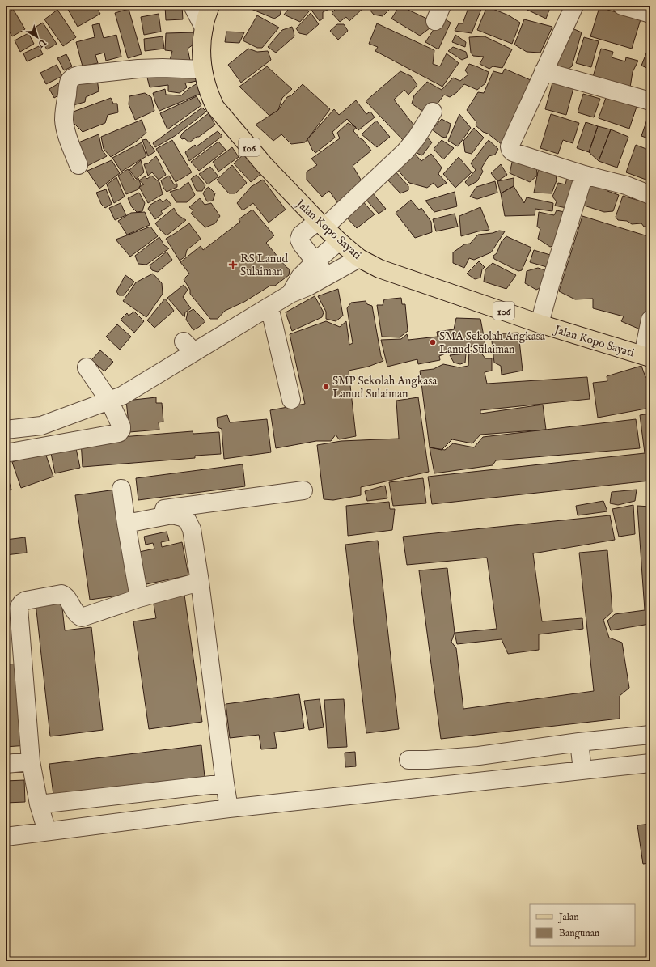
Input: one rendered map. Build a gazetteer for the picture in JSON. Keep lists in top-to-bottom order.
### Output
{
  "streets": {
    "main road": ["106", "Jalan Kopo Sayati"]
  },
  "places": {
    "health": ["RS Lanud Sulaiman"],
    "other": ["SMA Sekolah Angkasa Lanud Sulaiman", "SMP Sekolah Angkasa Lanud Sulaiman"]
  },
  "legend": ["Jalan", "Bangunan"],
  "north": "bottom right"
}
